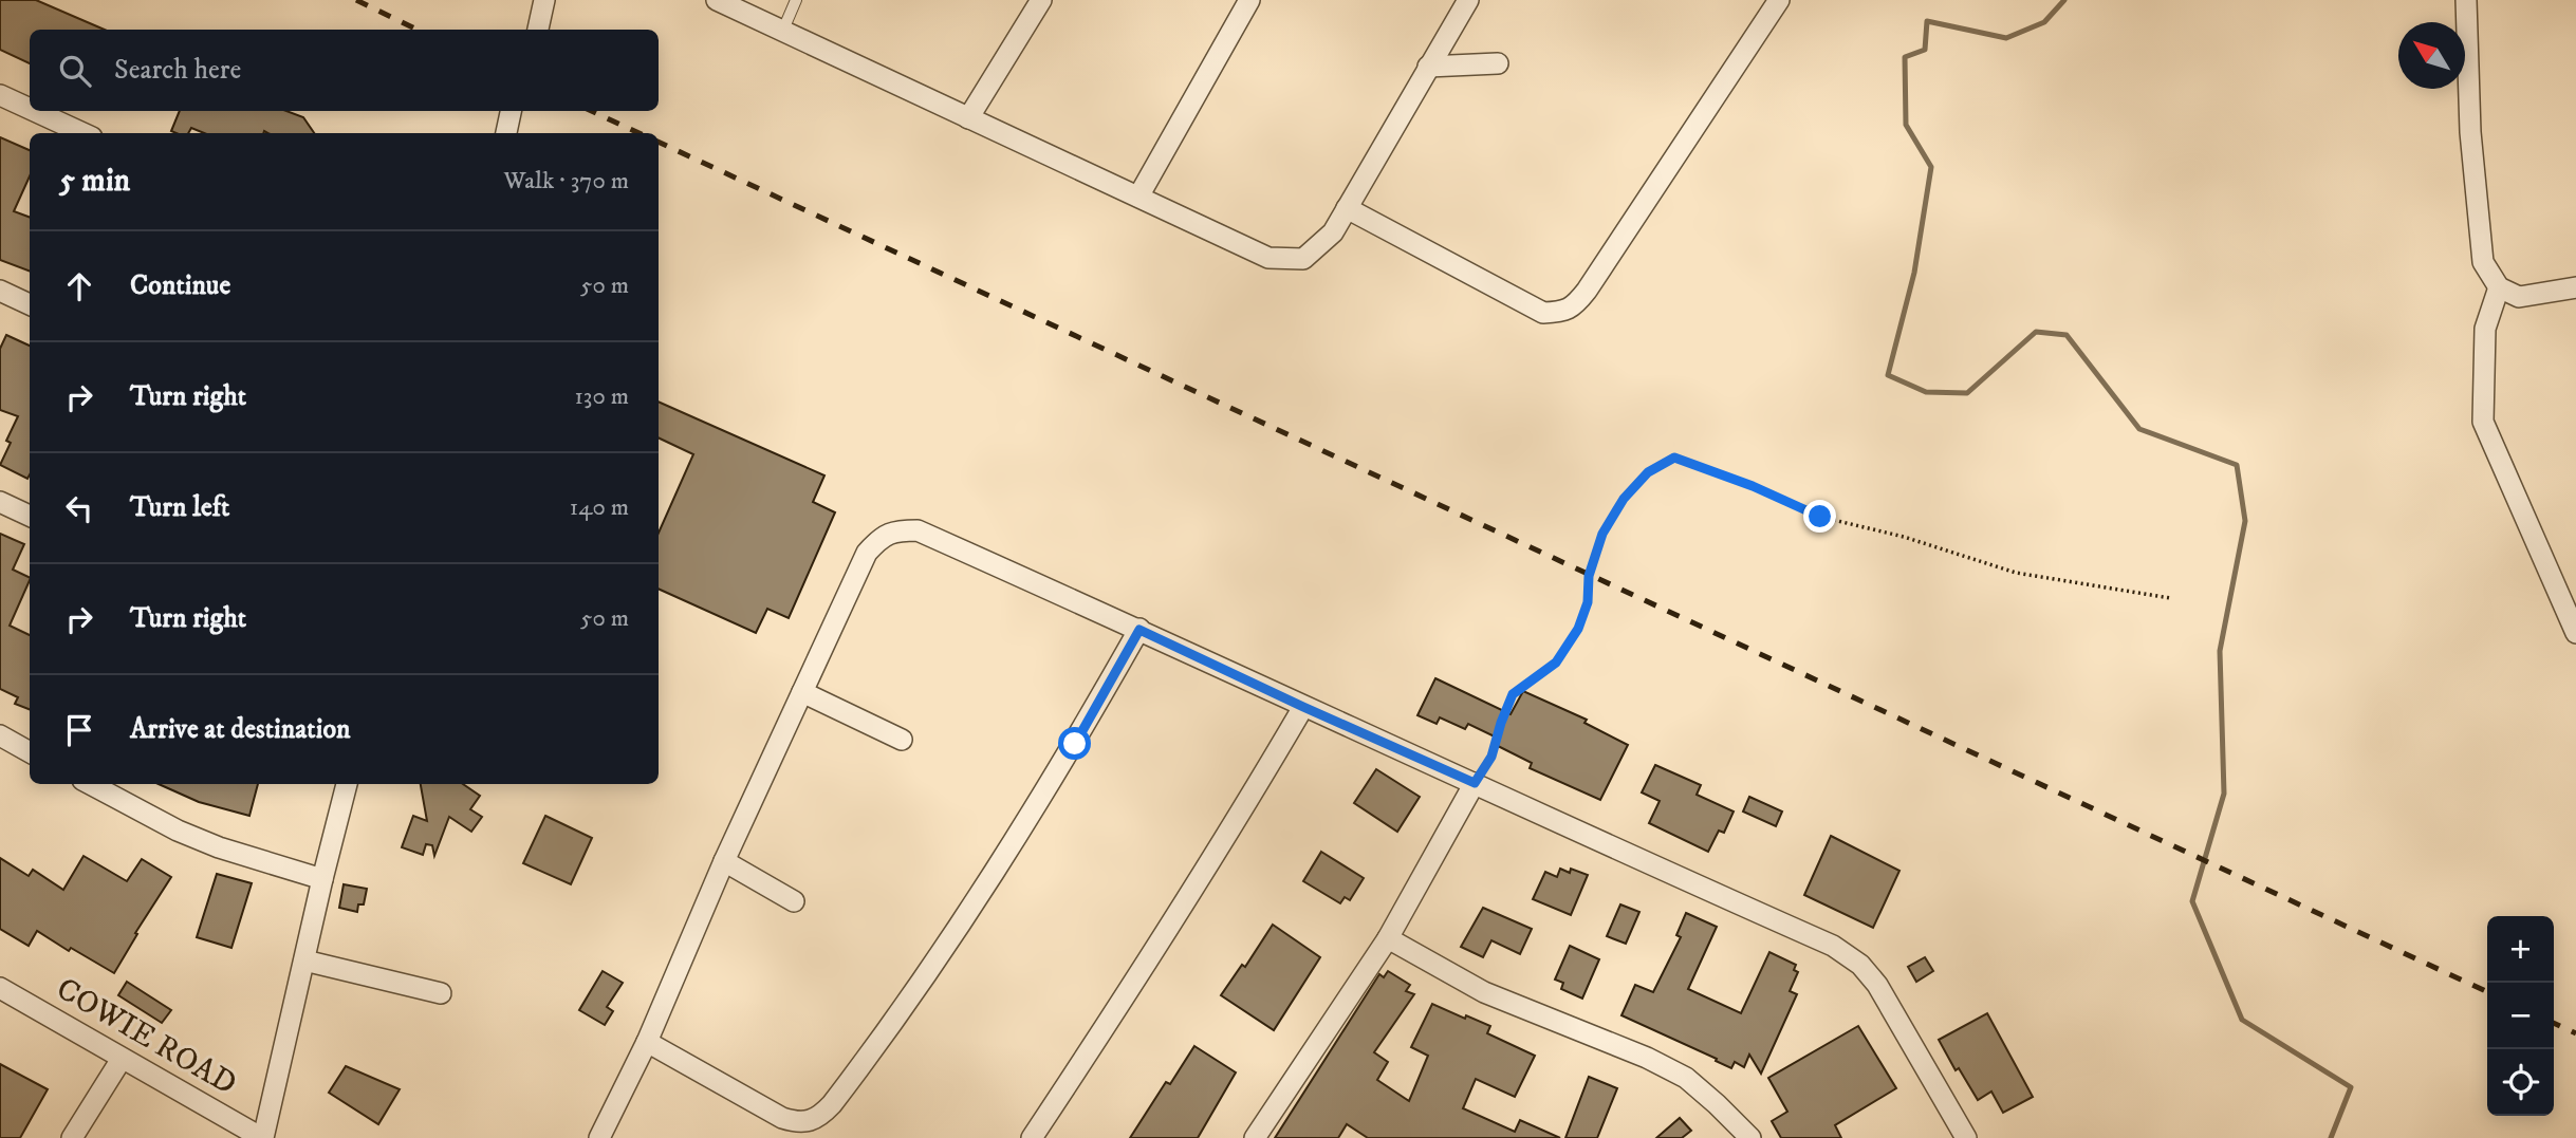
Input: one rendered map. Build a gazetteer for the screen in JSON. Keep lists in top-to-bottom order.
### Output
{
  "streets": {
    "street": ["COWIE ROAD"]
  },
  "north": "top left",
  "page": {
    "search": "Search here",
    "heading": ["5 min", "Walk · 370 m"],
    "list": [
      ["Continue", "50 m"],
      ["Turn right", "130 m"],
      ["Turn left", "140 m"],
      ["Turn right", "50 m"],
      "Arrive at destination"
    ],
    "map_buttons": ["+", "−"]
  }
}
